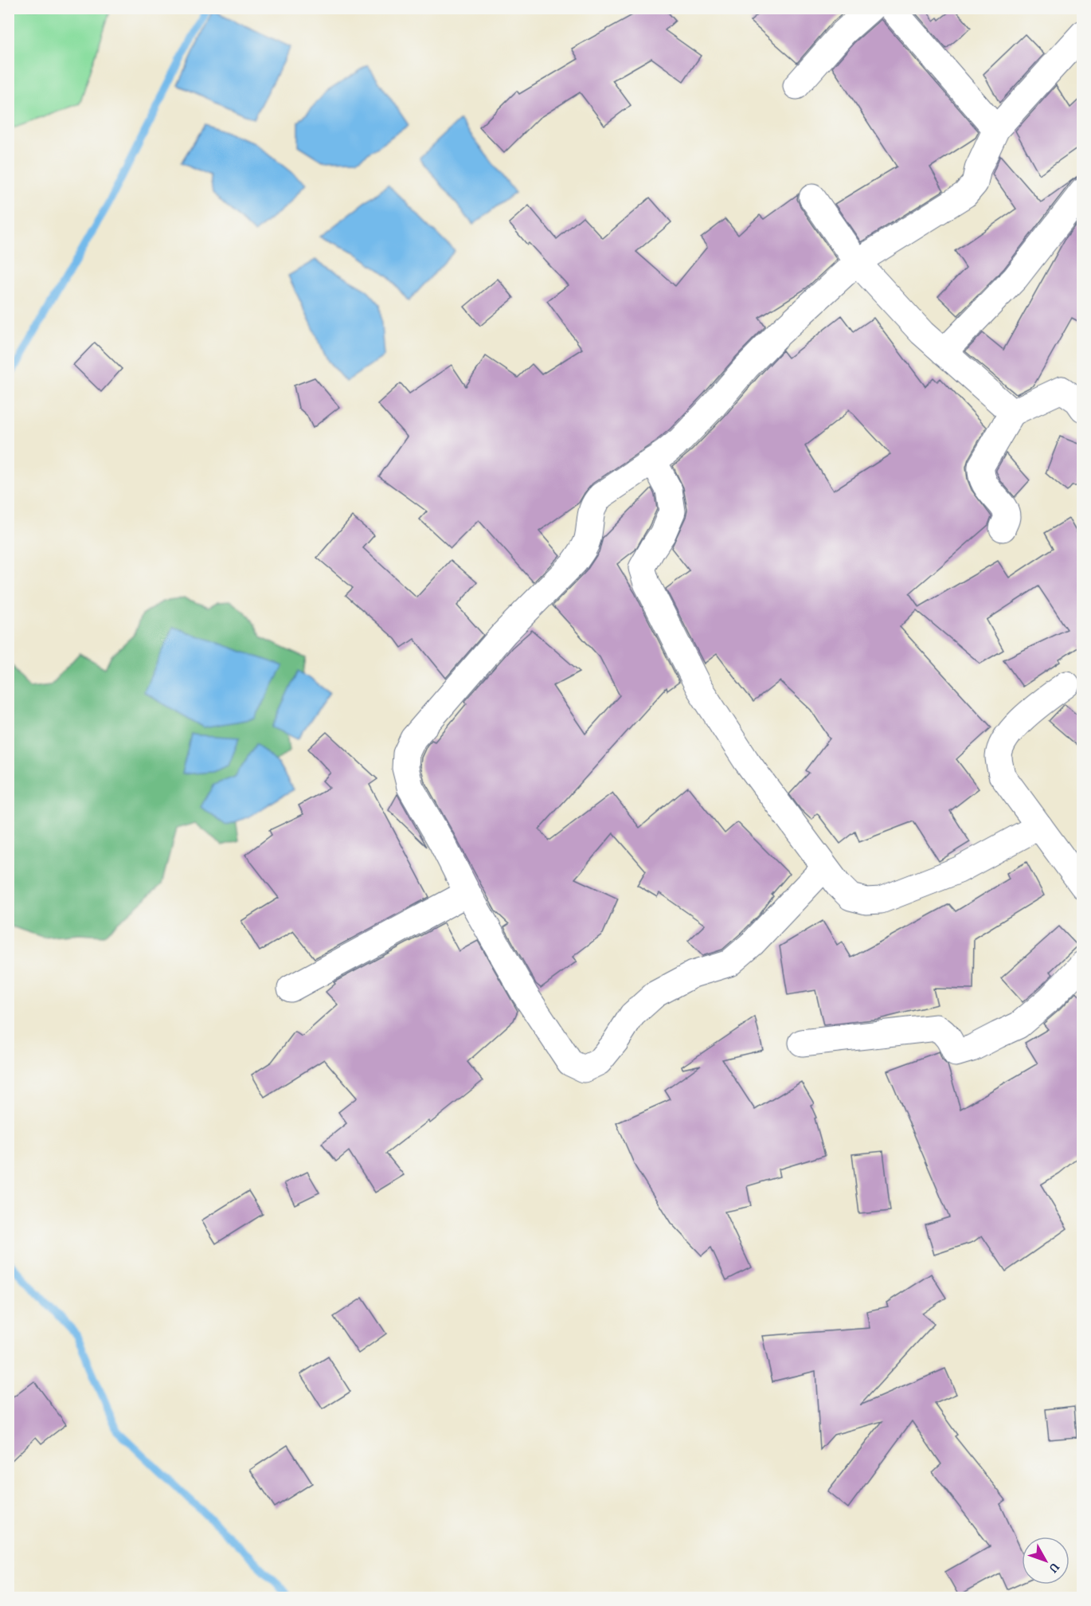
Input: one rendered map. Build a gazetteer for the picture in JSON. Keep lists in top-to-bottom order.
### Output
{
  "north": "bottom right"
}
